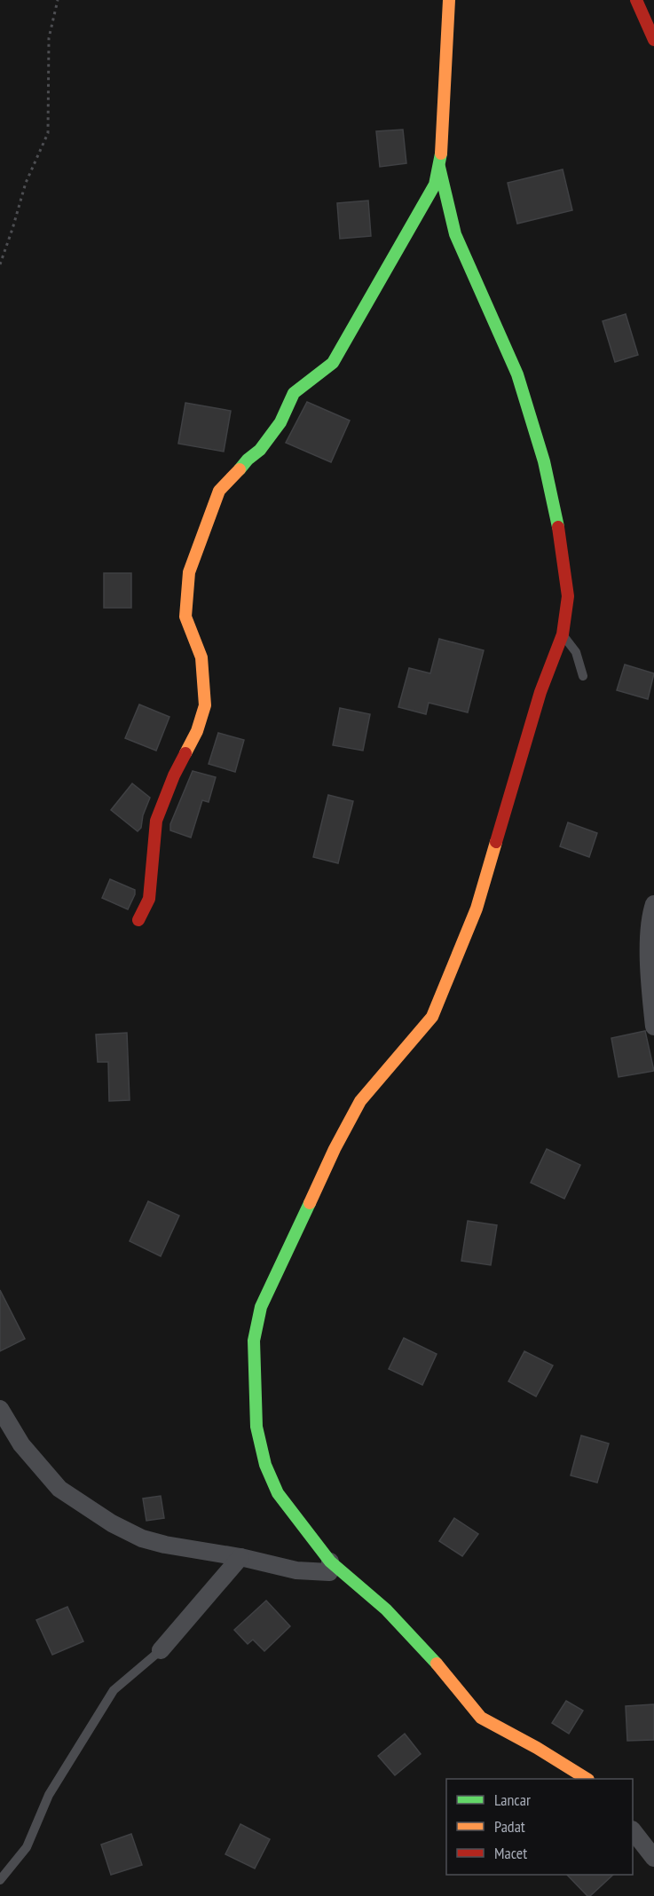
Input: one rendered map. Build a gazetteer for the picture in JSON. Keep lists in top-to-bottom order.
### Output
{
  "legend": ["Lancar", "Padat", "Macet"]
}
